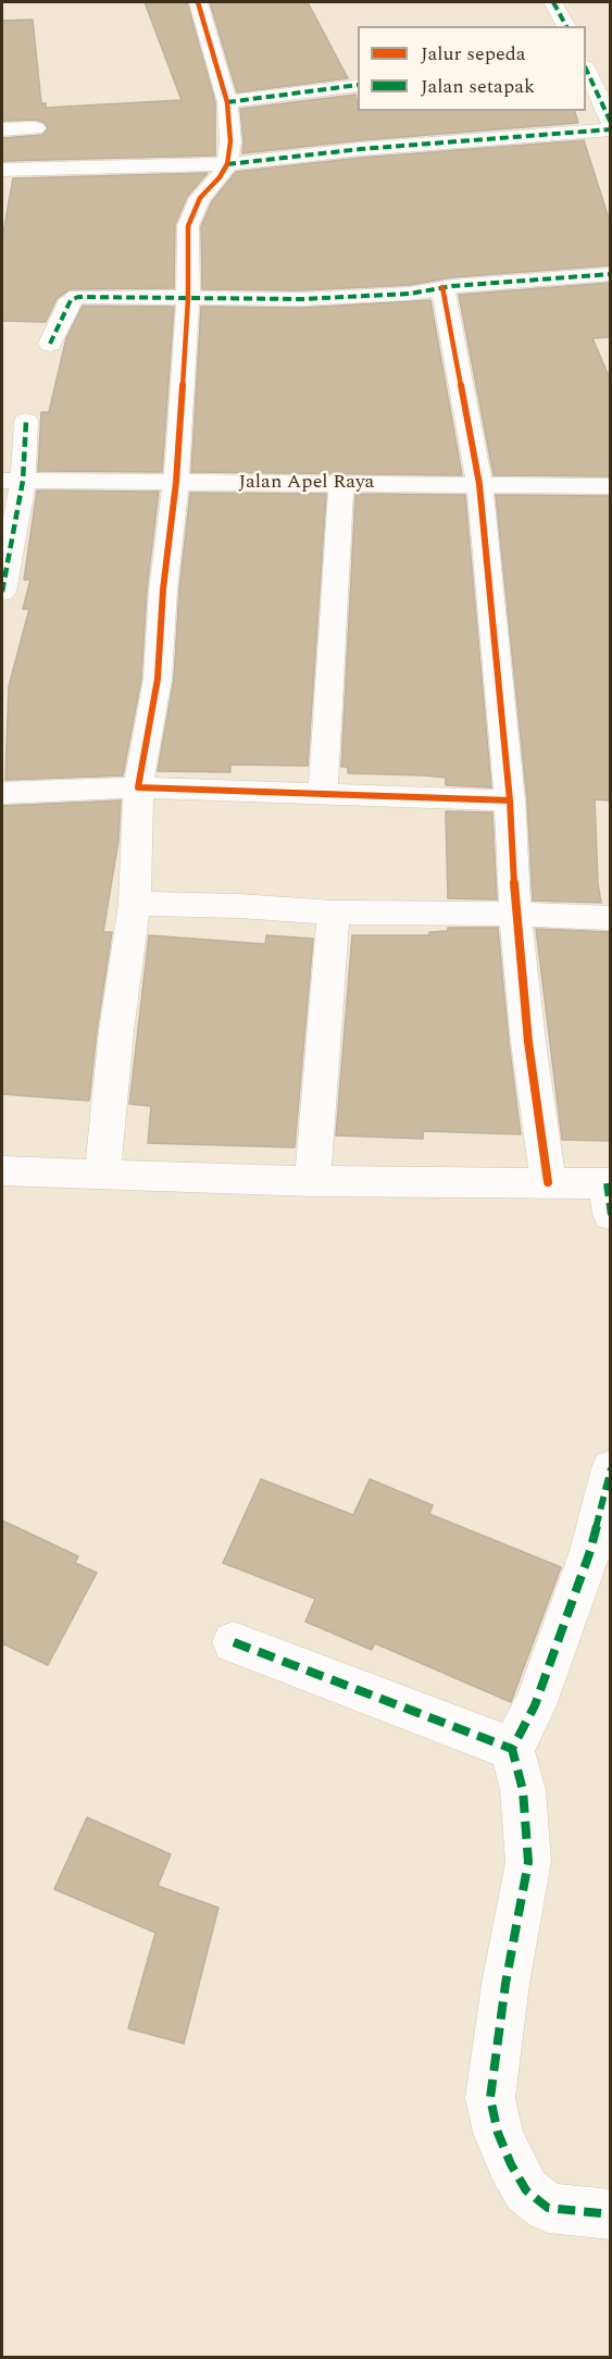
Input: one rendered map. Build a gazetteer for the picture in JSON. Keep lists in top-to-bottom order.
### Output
{
  "streets": {
    "street": ["Jalan Apel Raya"]
  },
  "legend": ["Jalur sepeda", "Jalan setapak"]
}
